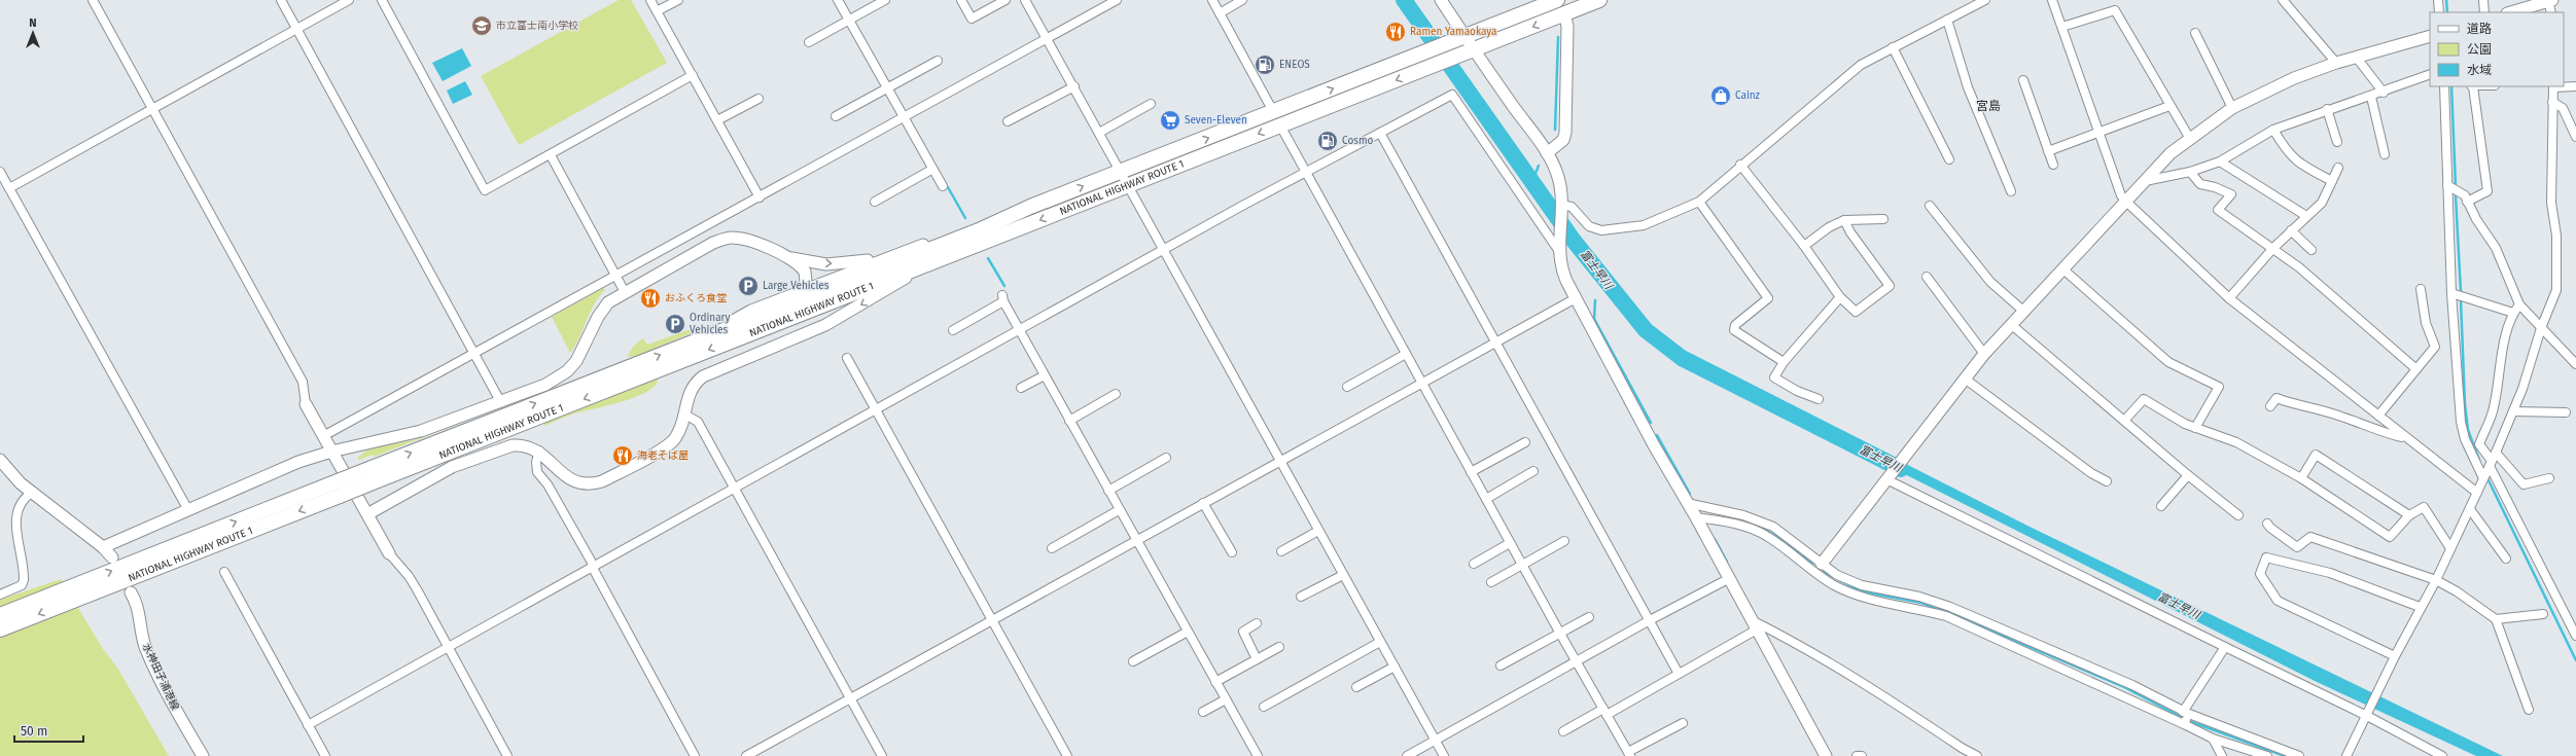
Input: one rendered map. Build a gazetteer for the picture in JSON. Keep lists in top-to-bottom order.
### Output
{
  "streets": {
    "highway": ["NATIONAL HIGHWAY ROUTE 1"],
    "street": ["水神田子浦港線"]
  },
  "districts": ["宮島"],
  "water": ["富士早川"],
  "places": {
    "school or university": ["市立富士南小学校"],
    "restaurant": ["Ramen Yamaokaya", "おふくろ食堂", "海老そば屋"],
    "fuel station": ["ENEOS", "Cosmo"],
    "shop": ["Cainz"],
    "supermarket": ["Seven-Eleven"],
    "parking": ["Large Vehicles", "Ordinary Vehicles"]
  },
  "legend": ["道路", "公園", "水域"],
  "scale_bar": "50 m",
  "north": "top"
}
